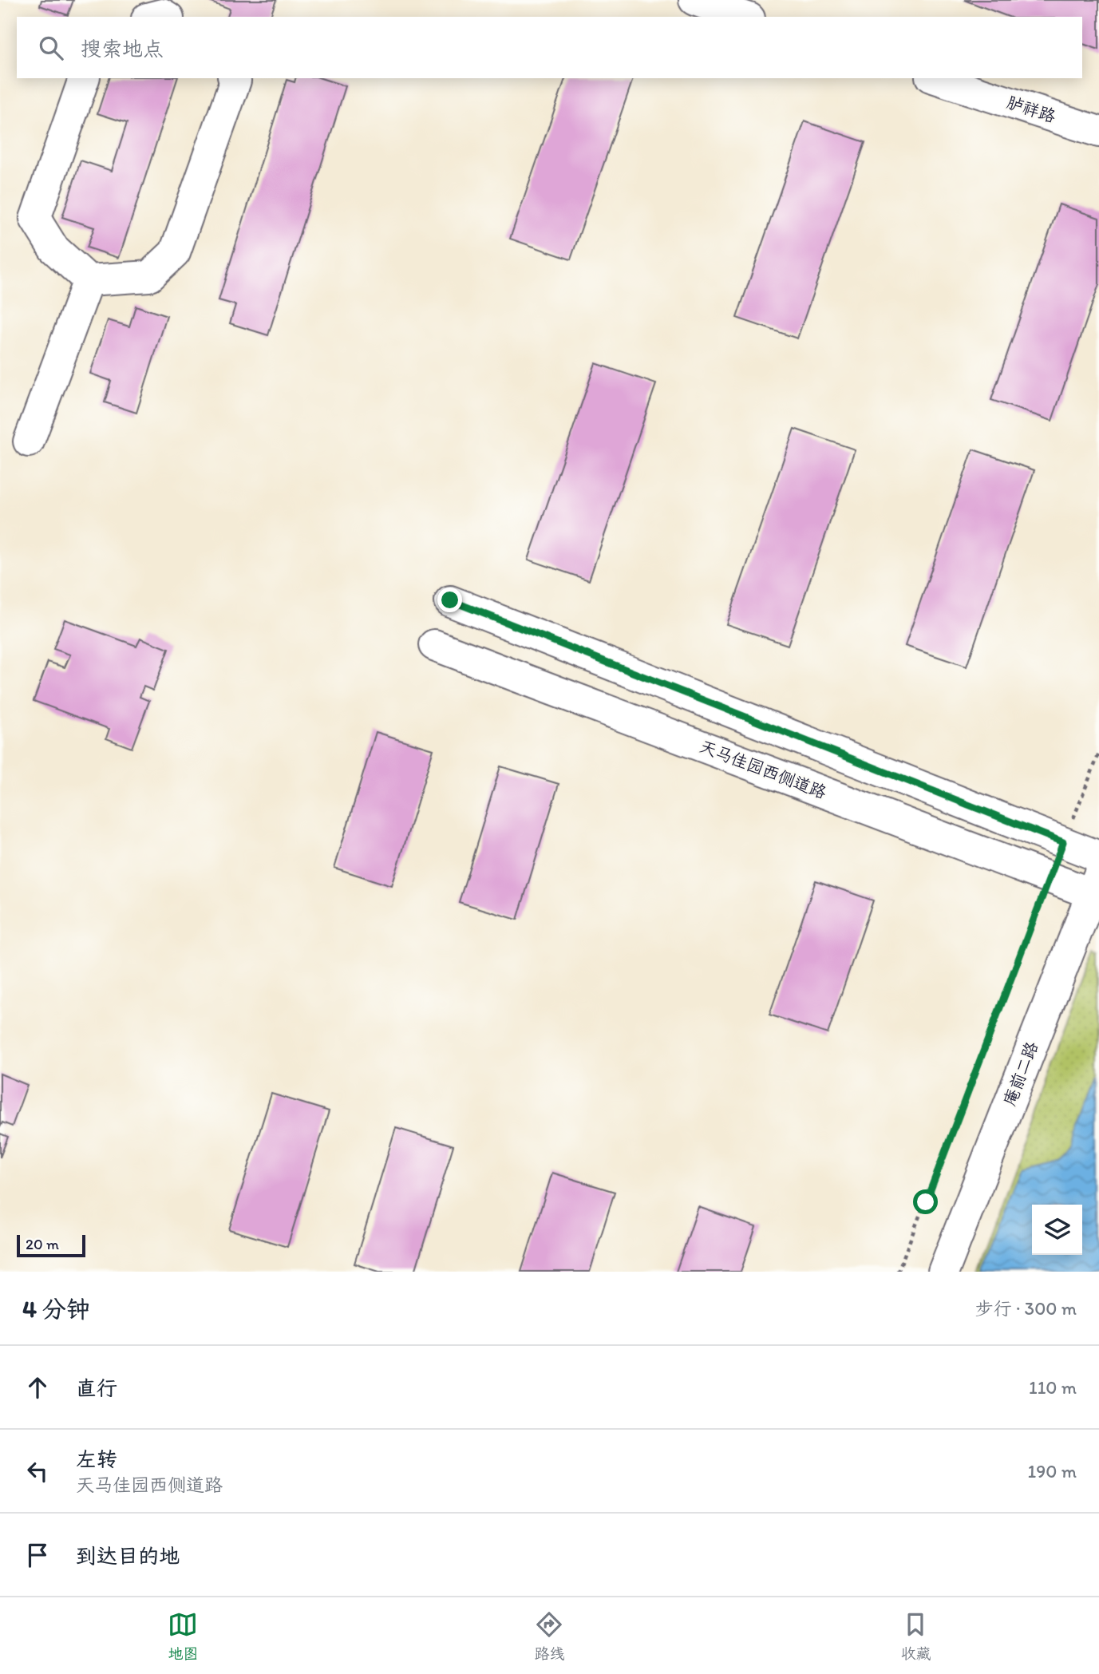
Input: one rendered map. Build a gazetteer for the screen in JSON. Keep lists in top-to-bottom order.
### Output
{
  "streets": {
    "street": ["胪祥路", "天马佳园西侧道路", "庵前二路"]
  },
  "crossings": [
    ["天马佳园西侧道路", "庵前二路"]
  ],
  "scale_bar": "20 m",
  "page": {
    "search": "搜索地点",
    "scale": "20 m",
    "heading": ["4 分钟", "步行 · 300 m"],
    "list": [
      ["直行", "110 m"],
      ["左转", "天马佳园西侧道路", "190 m"],
      "到达目的地"
    ],
    "nav": ["地图", "路线", "收藏"]
  }
}
